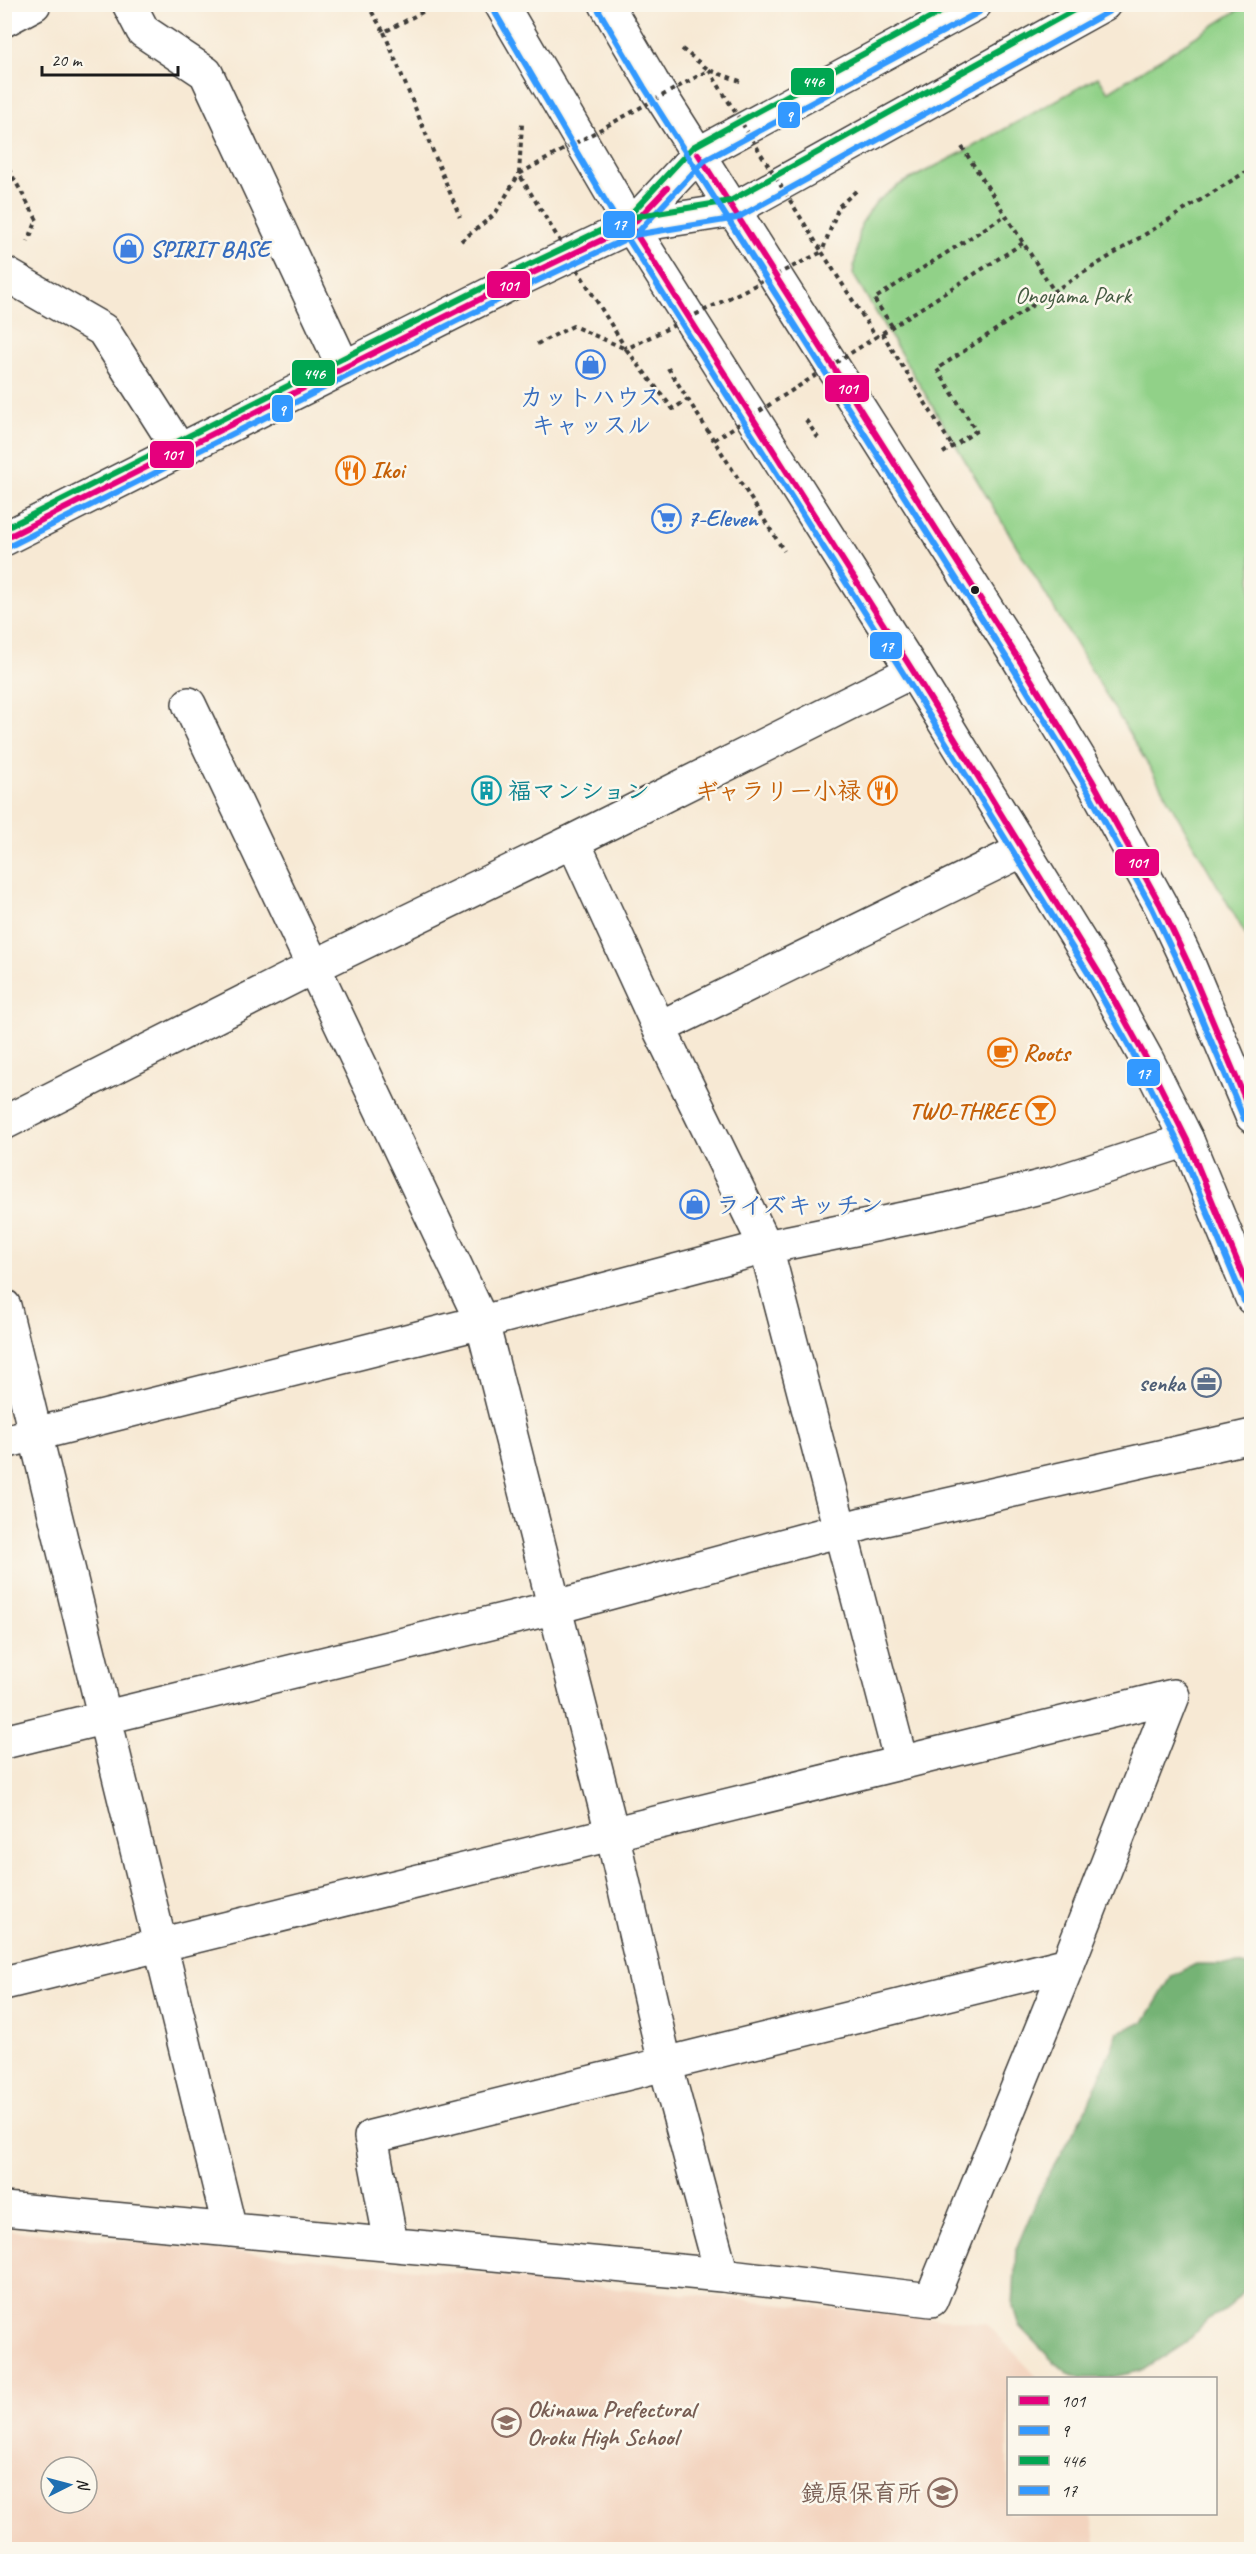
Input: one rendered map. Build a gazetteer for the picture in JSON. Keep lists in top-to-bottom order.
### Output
{
  "parks": ["Onoyama Park"],
  "places": {
    "shop": ["SPIRIT BASE", "カットハウス キャッスル", "ライズキッチン"],
    "restaurant": ["Ikoi", "ギャラリー小禄"],
    "supermarket": ["7-Eleven"],
    "building": ["福マンション"],
    "cafe": ["Roots"],
    "bar": ["TWO-THREE"],
    "office": ["senka"],
    "school or university": ["Okinawa Prefectural Oroku High School", "鏡原保育所"]
  },
  "lines": [
    "transit line 446",
    "transit line 17",
    "transit line 9",
    "transit line 101"
  ],
  "legend": [
    "101",
    "9",
    "446",
    "17"
  ],
  "scale_bar": "20 m",
  "north": "right"
}
